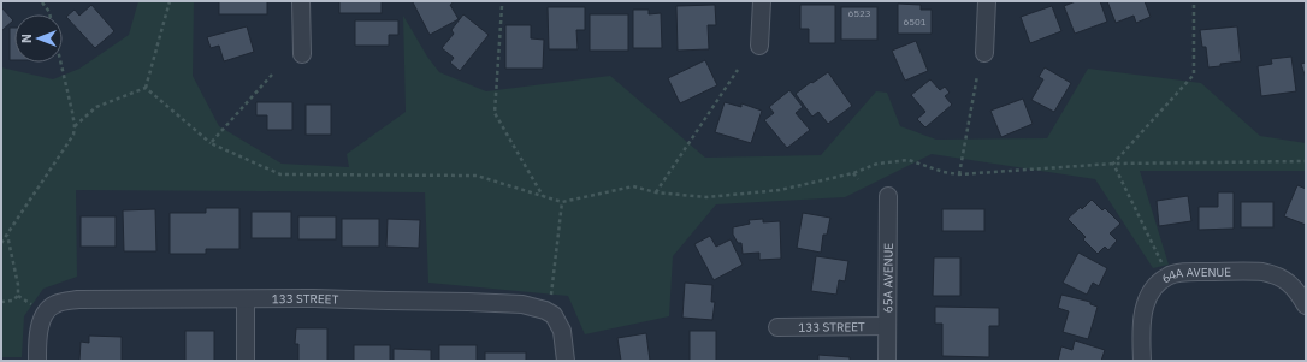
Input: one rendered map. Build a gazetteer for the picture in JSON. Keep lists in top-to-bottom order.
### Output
{
  "streets": {
    "street": ["65A AVENUE", "64A AVENUE", "133 STREET"]
  },
  "crossings": [
    ["65A AVENUE", "133 STREET"]
  ],
  "house_numbers": ["6523", "6501"],
  "north": "left"
}
